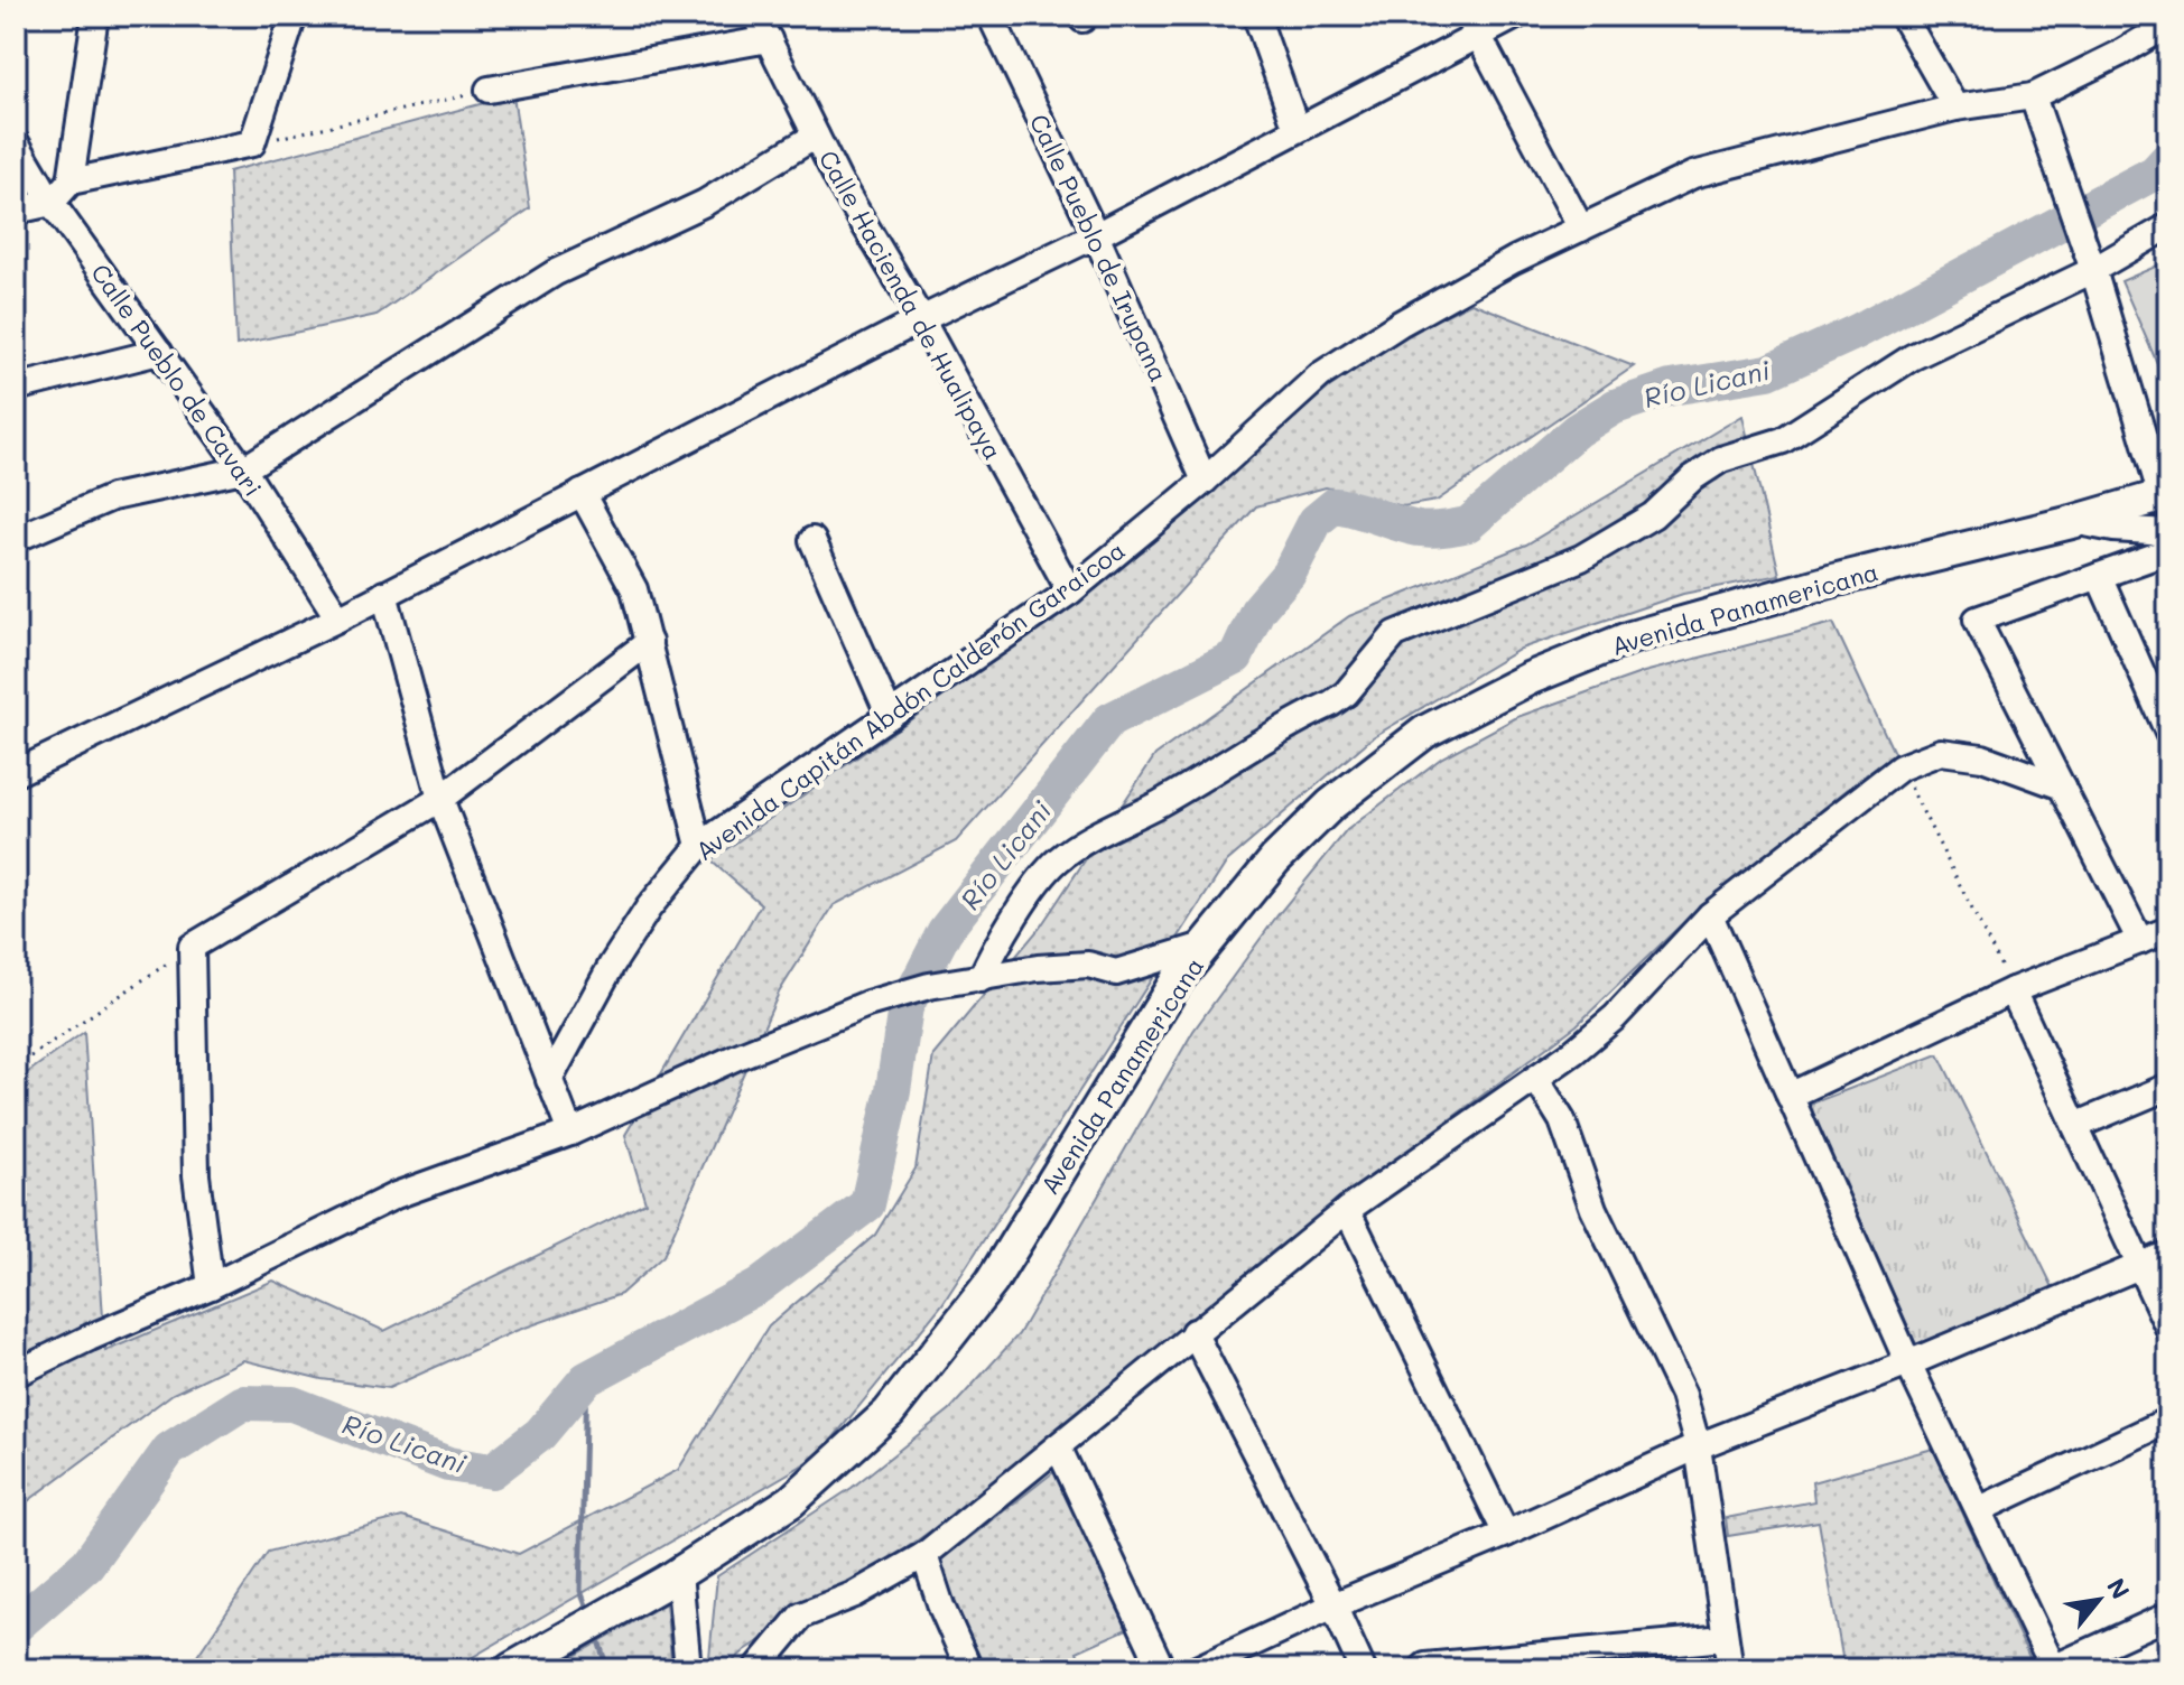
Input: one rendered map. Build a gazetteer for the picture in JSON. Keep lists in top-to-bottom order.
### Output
{
  "streets": {
    "main road": ["Avenida Panamericana"],
    "street": [
      "Calle Pueblo de Irupana",
      "Calle Hacienda de Hualipaya",
      "Calle Pueblo de Cavari",
      "Avenida Capitán Abdón Calderón Garaicoa"
    ]
  },
  "crossings": [
    ["Calle Pueblo de Irupana", "Avenida Capitán Abdón Calderón Garaicoa"],
    ["Calle Hacienda de Hualipaya", "Avenida Capitán Abdón Calderón Garaicoa"]
  ],
  "water": ["Río Licani"],
  "north": "top right"
}
